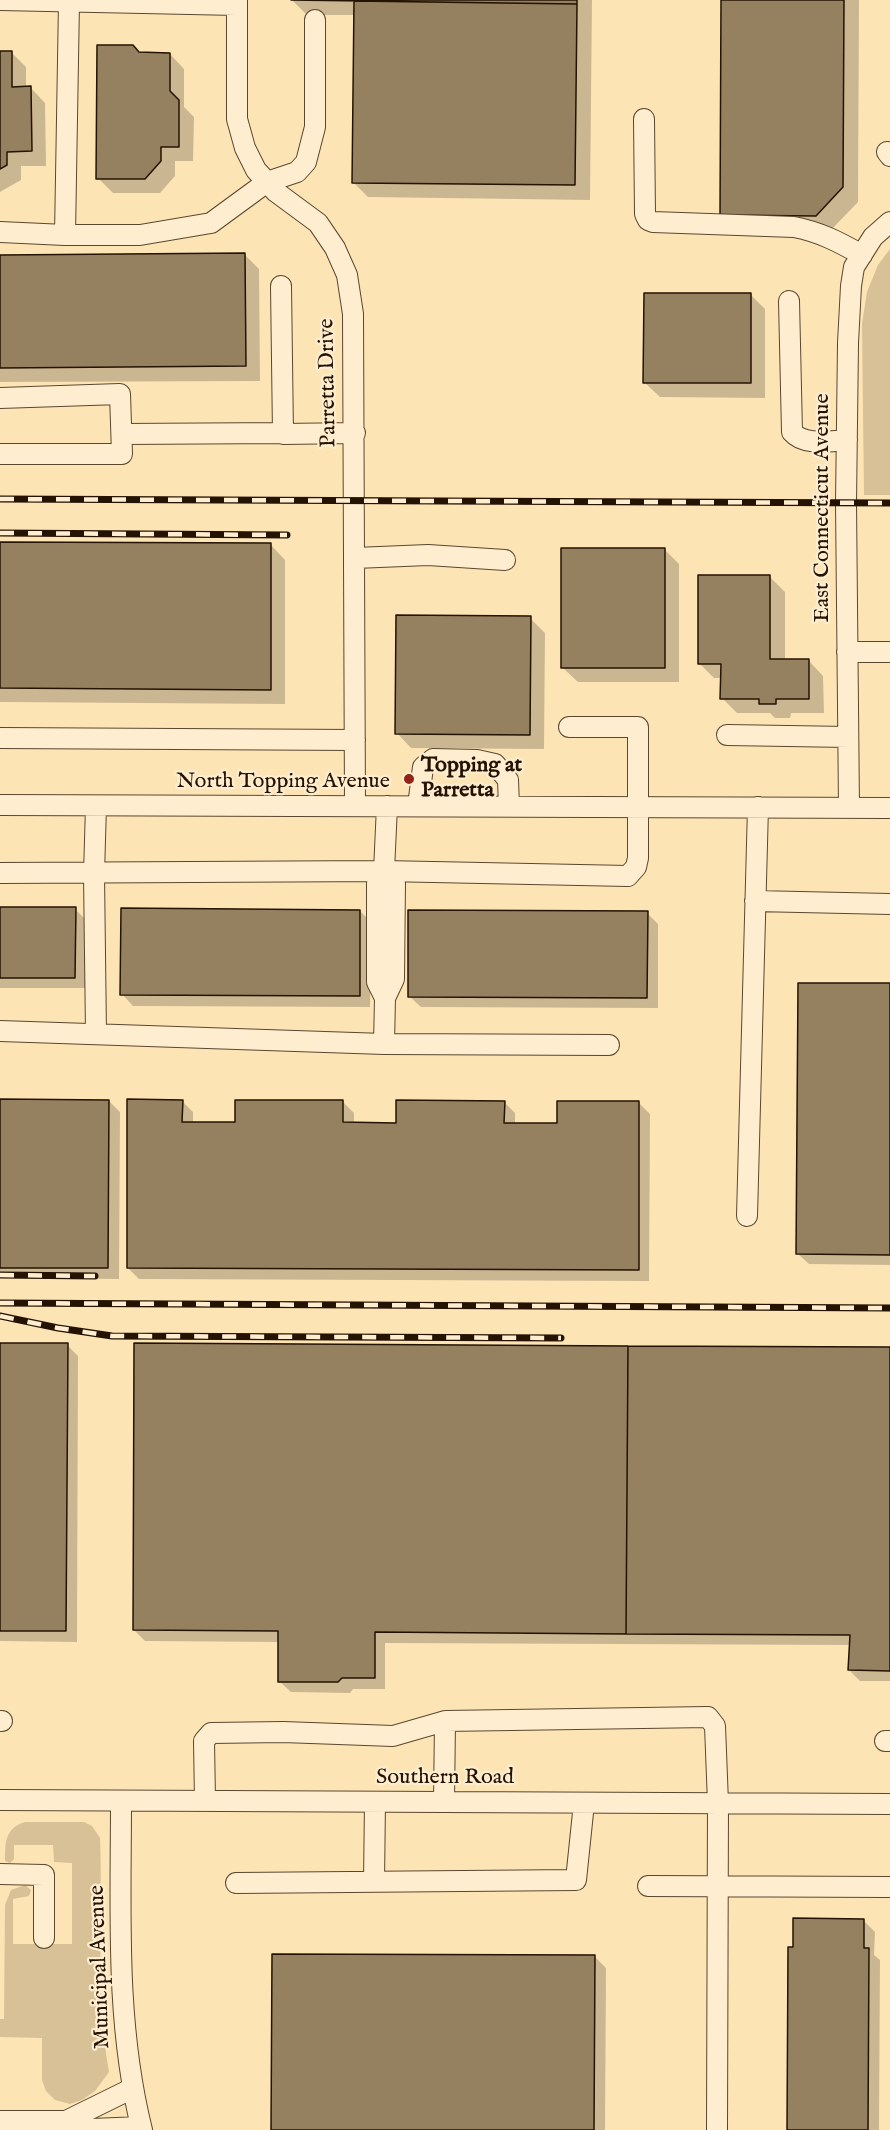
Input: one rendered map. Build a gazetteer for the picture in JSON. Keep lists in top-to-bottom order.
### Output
{
  "streets": {
    "street": [
      "Parretta Drive",
      "East Connecticut Avenue",
      "North Topping Avenue",
      "Southern Road",
      "Municipal Avenue"
    ]
  },
  "crossings": [
    ["Parretta Drive", "North Topping Avenue"],
    ["East Connecticut Avenue", "North Topping Avenue"],
    ["Southern Road", "Municipal Avenue"]
  ],
  "places": ["Topping at Parretta"]
}
